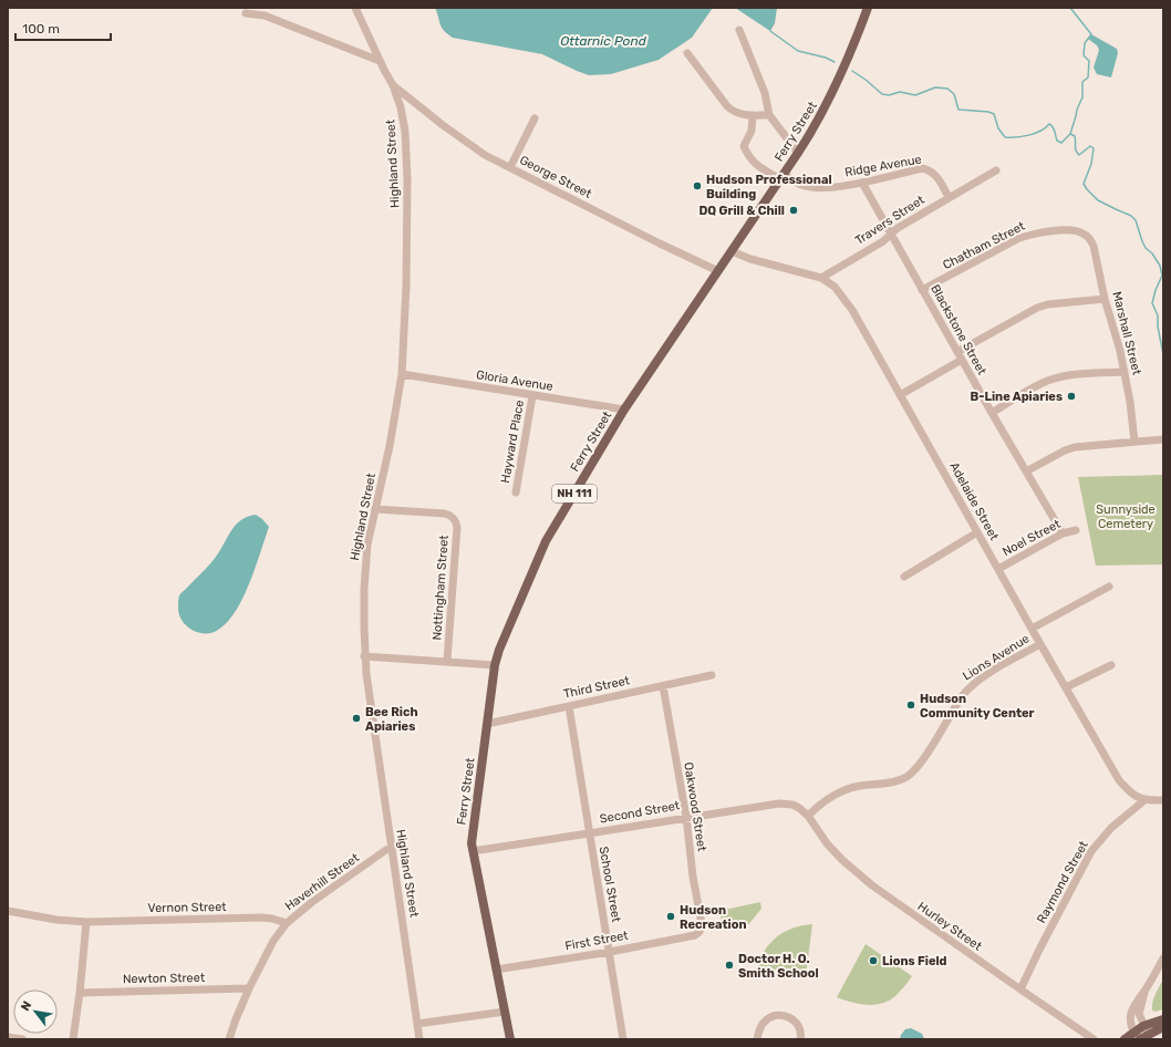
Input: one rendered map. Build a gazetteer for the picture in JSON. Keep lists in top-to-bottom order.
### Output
{
  "streets": {
    "main road": ["Ferry Street", "NH 111"],
    "street": [
      "Highland Street",
      "Ridge Avenue",
      "George Street",
      "Travers Street",
      "Chatham Street",
      "Blackstone Street",
      "Marshall Street",
      "Gloria Avenue",
      "Hayward Place",
      "Adelaide Street",
      "Noel Street",
      "Nottingham Street",
      "Lions Avenue",
      "Third Street",
      "Oakwood Street",
      "Second Street",
      "Haverhill Street",
      "Raymond Street",
      "School Street",
      "Vernon Street",
      "Hurley Street",
      "First Street",
      "Newton Street"
    ]
  },
  "crossings": [
    ["Ferry Street", "Ridge Avenue"],
    ["Ferry Street", "George Street"],
    ["Ferry Street", "Gloria Avenue"],
    ["Ferry Street", "Adelaide Street"],
    ["Ferry Street", "Third Street"],
    ["Ferry Street", "Second Street"],
    ["Ferry Street", "First Street"],
    ["Highland Street", "George Street"],
    ["Highland Street", "Gloria Avenue"],
    ["Highland Street", "Nottingham Street"],
    ["Highland Street", "Haverhill Street"],
    ["Ridge Avenue", "Travers Street"],
    ["Ridge Avenue", "Blackstone Street"],
    ["Travers Street", "Blackstone Street"],
    ["Travers Street", "Adelaide Street"],
    ["Chatham Street", "Blackstone Street"],
    ["Chatham Street", "Marshall Street"],
    ["Blackstone Street", "Noel Street"],
    ["Gloria Avenue", "Hayward Place"],
    ["Adelaide Street", "Noel Street"],
    ["Adelaide Street", "Lions Avenue"],
    ["Adelaide Street", "Raymond Street"],
    ["Lions Avenue", "Second Street"],
    ["Lions Avenue", "Hurley Street"],
    ["Third Street", "Oakwood Street"],
    ["Third Street", "School Street"],
    ["Oakwood Street", "Second Street"],
    ["Oakwood Street", "First Street"],
    ["Second Street", "School Street"],
    ["Second Street", "Hurley Street"],
    ["Haverhill Street", "Vernon Street"],
    ["Haverhill Street", "Newton Street"],
    ["Raymond Street", "Hurley Street"],
    ["School Street", "First Street"]
  ],
  "water": ["Ottarnic Pond"],
  "parks": ["Sunnyside Cemetery"],
  "places": [
    "Hudson Professional Building",
    "DQ Grill & Chill",
    "B-Line Apiaries",
    "Hudson Community Center",
    "Bee Rich Apiaries",
    "Hudson Recreation",
    "Lions Field",
    "Doctor H. O. Smith School"
  ],
  "scale_bar": "100 m",
  "north": "top left"
}
